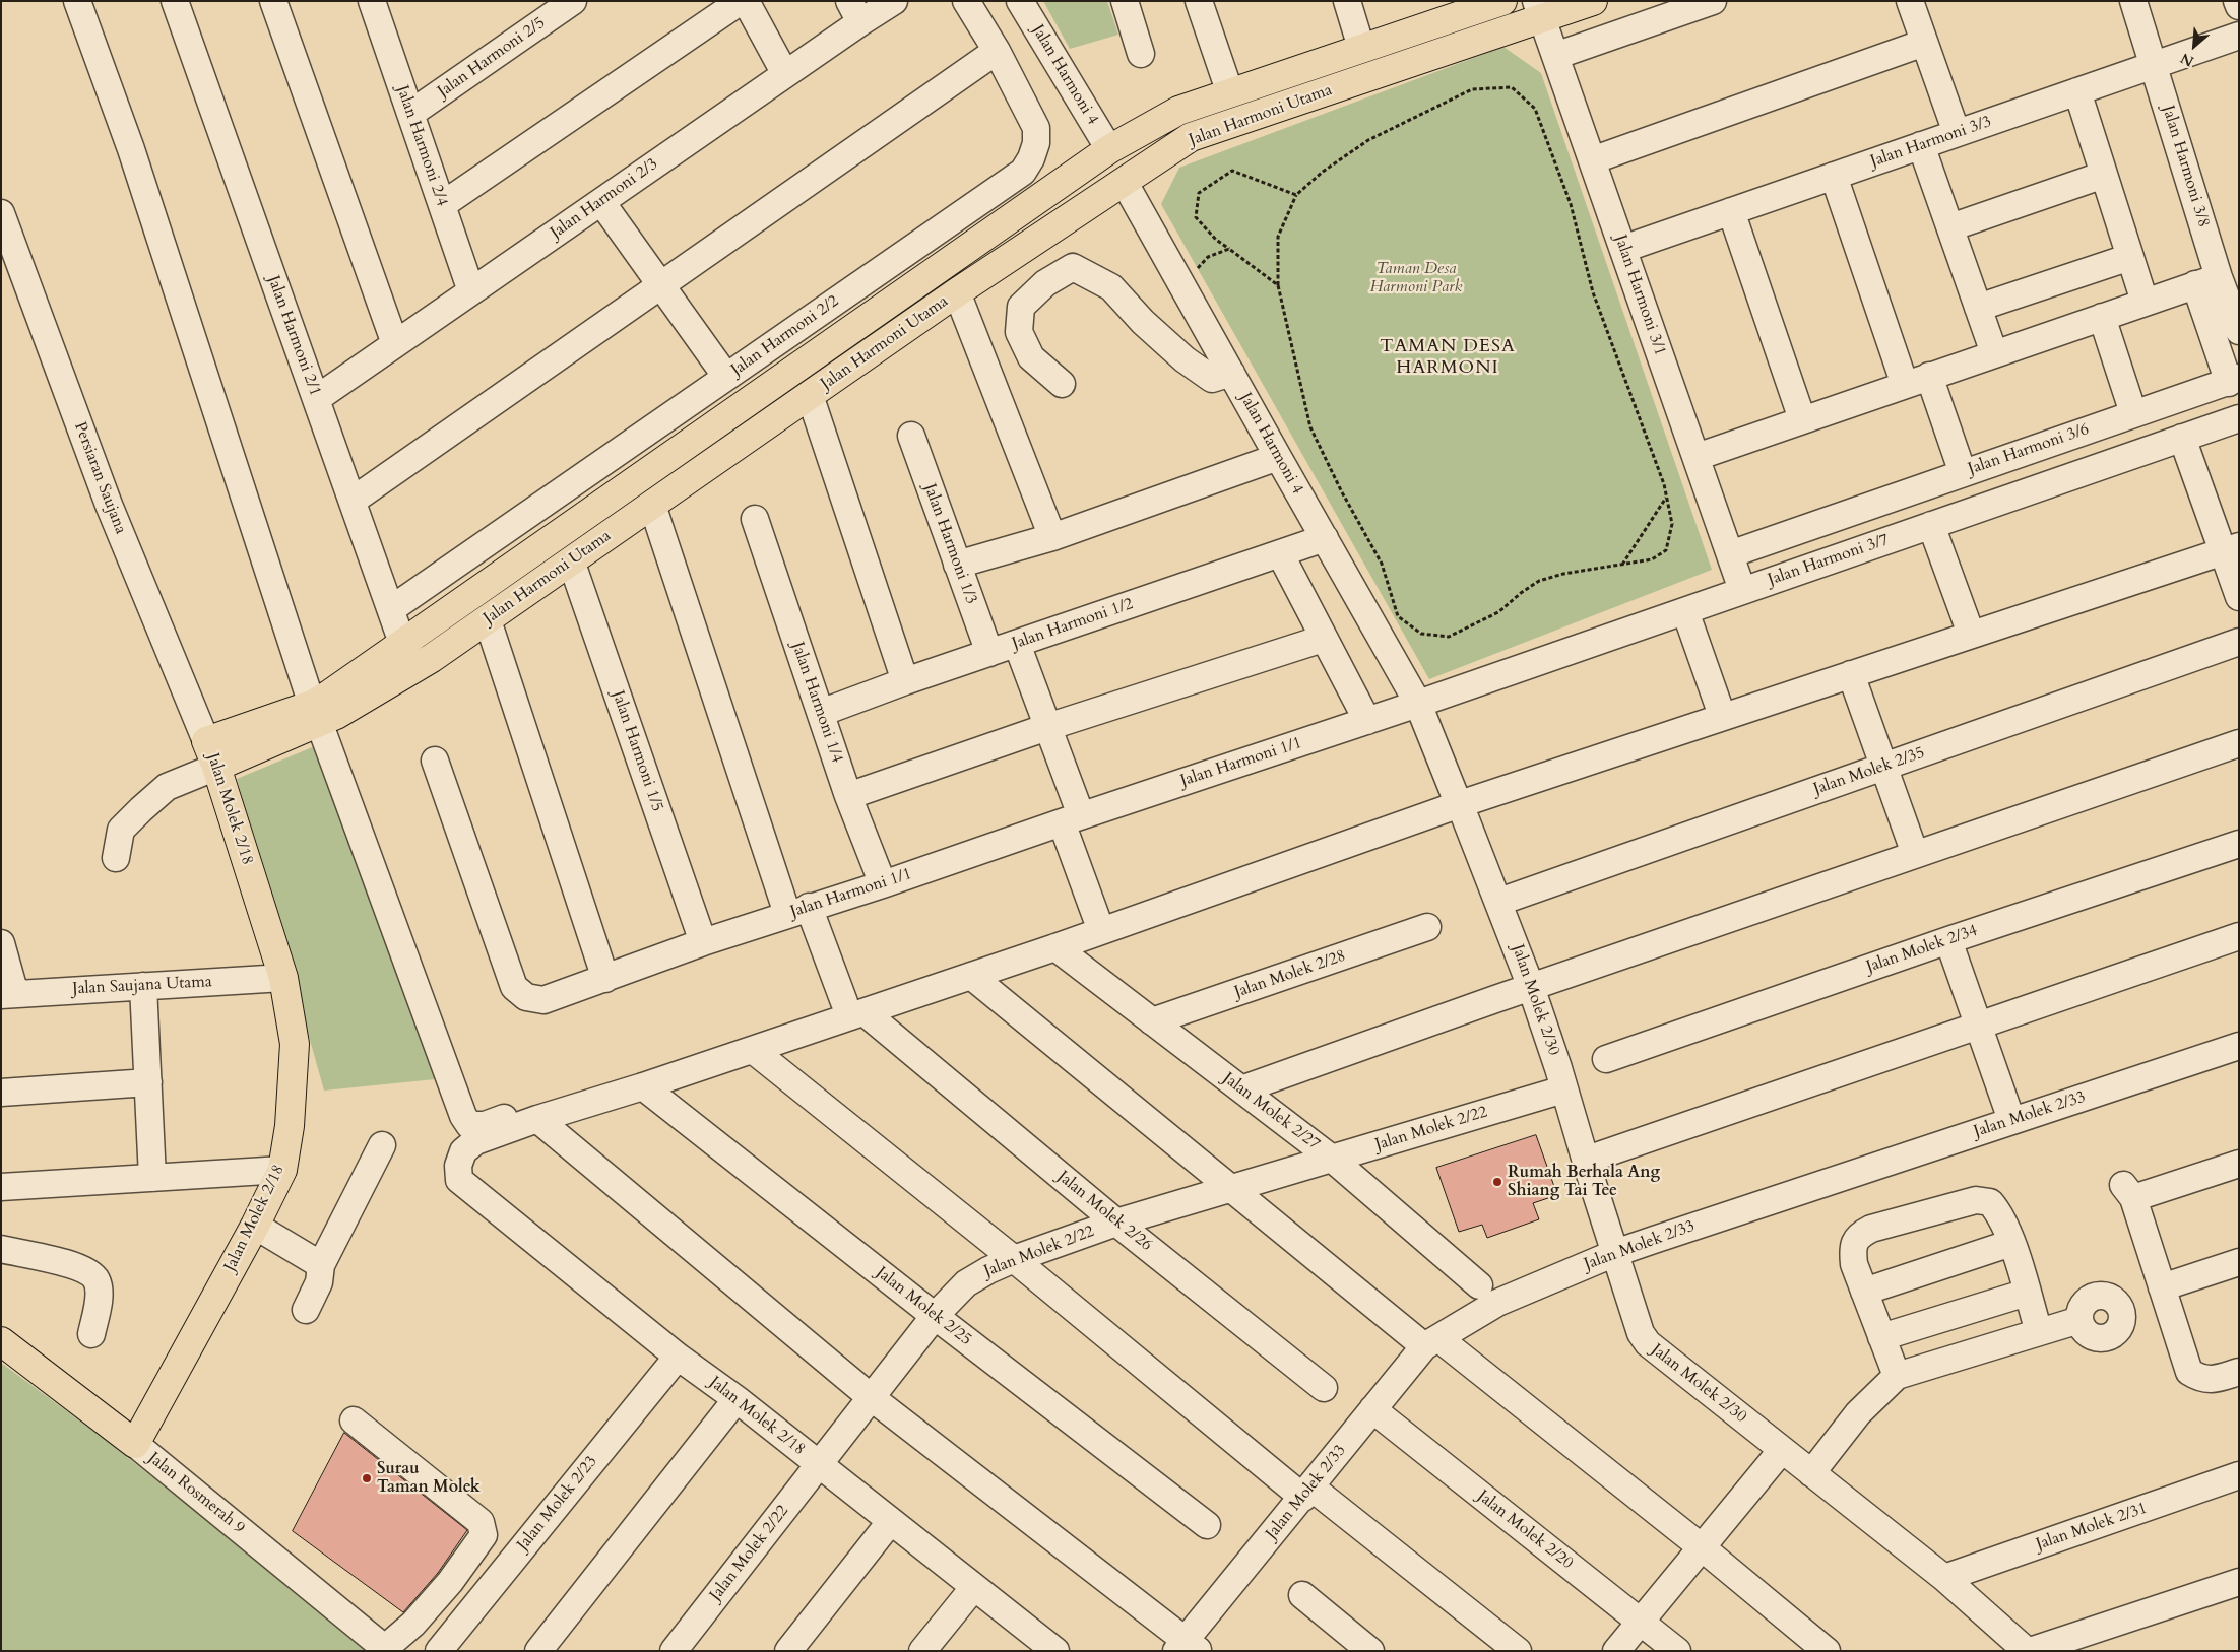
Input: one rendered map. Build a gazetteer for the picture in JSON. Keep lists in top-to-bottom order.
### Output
{
  "streets": {
    "main road": ["Jalan Harmoni Utama", "Jalan Molek 2/18", "Jalan Rosmerah 9"],
    "street": [
      "Jalan Harmoni 2/5",
      "Jalan Harmoni 4",
      "Jalan Harmoni 3/3",
      "Jalan Harmoni 2/4",
      "Jalan Harmoni 3/8",
      "Jalan Harmoni 2/3",
      "Jalan Harmoni 3/1",
      "Jalan Harmoni 2/1",
      "Jalan Harmoni 2/2",
      "Jalan Harmoni 3/6",
      "Persiaran Saujana",
      "Jalan Harmoni 1/3",
      "Jalan Harmoni 3/7",
      "Jalan Harmoni 1/2",
      "Jalan Harmoni 1/4",
      "Jalan Harmoni 1/5",
      "Jalan Harmoni 1/1",
      "Jalan Molek 2/35",
      "Jalan Molek 2/34",
      "Jalan Molek 2/28",
      "Jalan Saujana Utama",
      "Jalan Molek 2/30",
      "Jalan Molek 2/27",
      "Jalan Molek 2/33",
      "Jalan Molek 2/22",
      "Jalan Molek 2/26",
      "Jalan Molek 2/25",
      "Jalan Molek 2/23",
      "Jalan Molek 2/31",
      "Jalan Molek 2/20"
    ]
  },
  "crossings": [
    ["Jalan Harmoni 2/5", "Jalan Harmoni 2/4"],
    ["Jalan Harmoni 4", "Jalan Harmoni Utama"],
    ["Jalan Harmoni 4", "Jalan Harmoni 3/7"],
    ["Jalan Harmoni 4", "Jalan Harmoni 1/2"],
    ["Jalan Harmoni 4", "Jalan Harmoni 1/1"],
    ["Jalan Harmoni 4", "Jalan Molek 2/30"],
    ["Jalan Harmoni Utama", "Jalan Harmoni 3/1"],
    ["Jalan Harmoni Utama", "Jalan Harmoni 2/1"],
    ["Jalan Harmoni Utama", "Persiaran Saujana"],
    ["Jalan Harmoni Utama", "Jalan Harmoni 1/5"],
    ["Jalan Harmoni Utama", "Jalan Molek 2/18"],
    ["Jalan Harmoni 3/3", "Jalan Harmoni 3/8"],
    ["Jalan Harmoni 3/3", "Jalan Harmoni 3/1"],
    ["Jalan Harmoni 2/4", "Jalan Harmoni 2/3"],
    ["Jalan Harmoni 3/8", "Jalan Harmoni 3/6"],
    ["Jalan Harmoni 2/3", "Jalan Harmoni 2/1"],
    ["Jalan Harmoni 3/1", "Jalan Harmoni 3/6"],
    ["Jalan Harmoni 3/1", "Jalan Harmoni 3/7"],
    ["Jalan Harmoni 2/1", "Jalan Harmoni 2/2"],
    ["Persiaran Saujana", "Jalan Molek 2/18"],
    ["Jalan Harmoni 1/3", "Jalan Harmoni 1/2"],
    ["Jalan Harmoni 3/7", "Jalan Harmoni 1/1"],
    ["Jalan Harmoni 1/2", "Jalan Harmoni 1/4"],
    ["Jalan Harmoni 1/4", "Jalan Harmoni 1/1"],
    ["Jalan Harmoni 1/5", "Jalan Harmoni 1/1"],
    ["Jalan Molek 2/35", "Jalan Molek 2/30"],
    ["Jalan Molek 2/18", "Jalan Saujana Utama"],
    ["Jalan Molek 2/18", "Jalan Molek 2/22"],
    ["Jalan Molek 2/18", "Jalan Rosmerah 9"],
    ["Jalan Molek 2/18", "Jalan Molek 2/23"],
    ["Jalan Molek 2/28", "Jalan Molek 2/27"],
    ["Jalan Molek 2/30", "Jalan Molek 2/33"],
    ["Jalan Molek 2/30", "Jalan Molek 2/22"],
    ["Jalan Molek 2/30", "Jalan Molek 2/31"],
    ["Jalan Molek 2/27", "Jalan Molek 2/22"],
    ["Jalan Molek 2/33", "Jalan Molek 2/20"],
    ["Jalan Molek 2/22", "Jalan Molek 2/26"],
    ["Jalan Molek 2/22", "Jalan Molek 2/25"]
  ],
  "districts": ["TAMAN DESA HARMONI"],
  "parks": ["Taman Desa Harmoni Park"],
  "places": ["Rumah Berhala Ang Shiang Tai Tee", "Surau Taman Molek"],
  "north": "bottom left"
}
